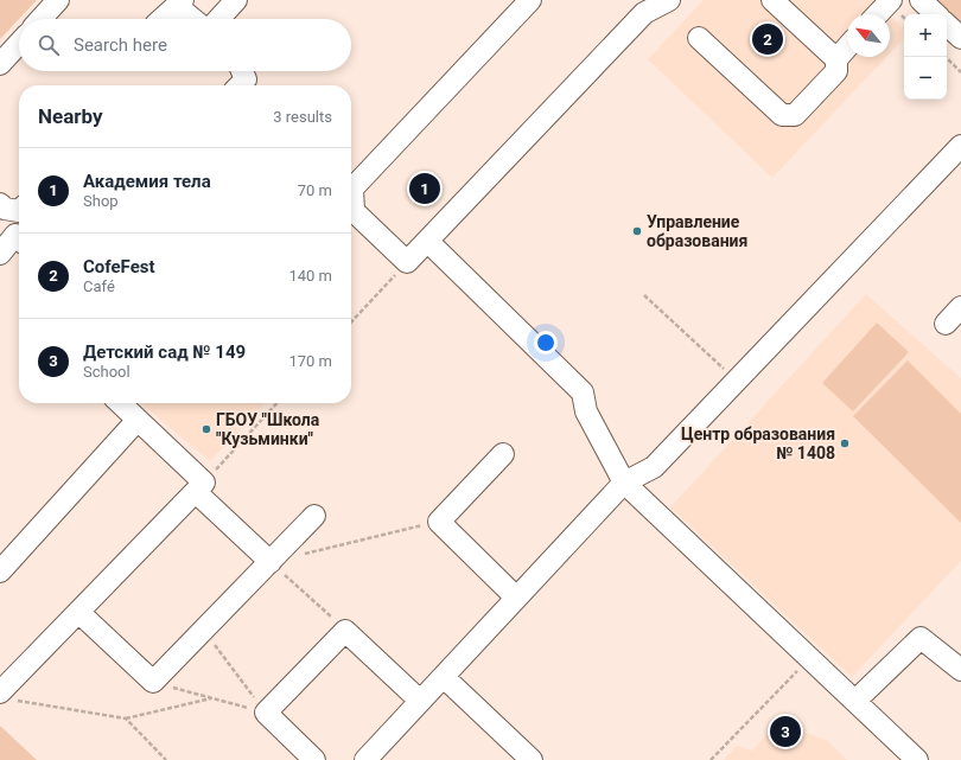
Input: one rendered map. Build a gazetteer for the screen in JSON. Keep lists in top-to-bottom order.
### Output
{
  "places": ["Управление образования", "ГБОУ \"Школа \"Кузьминки\"", "Центр образования № 1408"],
  "north": "top left",
  "page": {
    "map_buttons": ["+", "−"],
    "search": "Search here",
    "pins": ["2", "1", "3"],
    "heading": ["Nearby", "3 results"],
    "list": [
      {
        "mark": "1",
        "name": "Академия тела",
        "note": "Shop",
        "value": "70 m"
      },
      {
        "mark": "2",
        "name": "CofeFest",
        "note": "Café",
        "value": "140 m"
      },
      {
        "mark": "3",
        "name": "Детский сад № 149",
        "note": "School",
        "value": "170 m"
      }
    ]
  }
}
